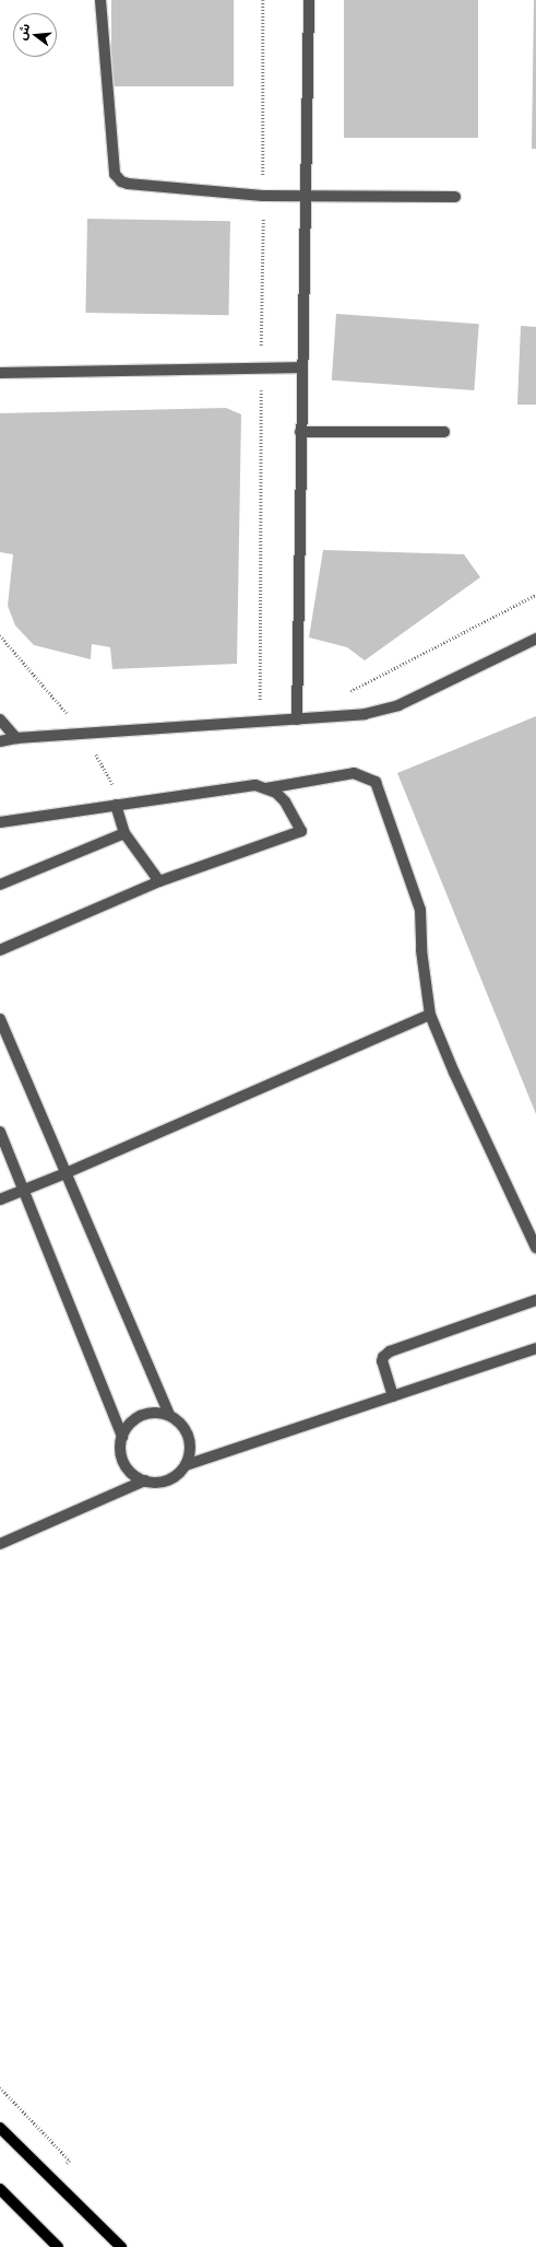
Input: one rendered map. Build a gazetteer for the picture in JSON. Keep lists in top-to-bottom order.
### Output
{
  "north": "left"
}
